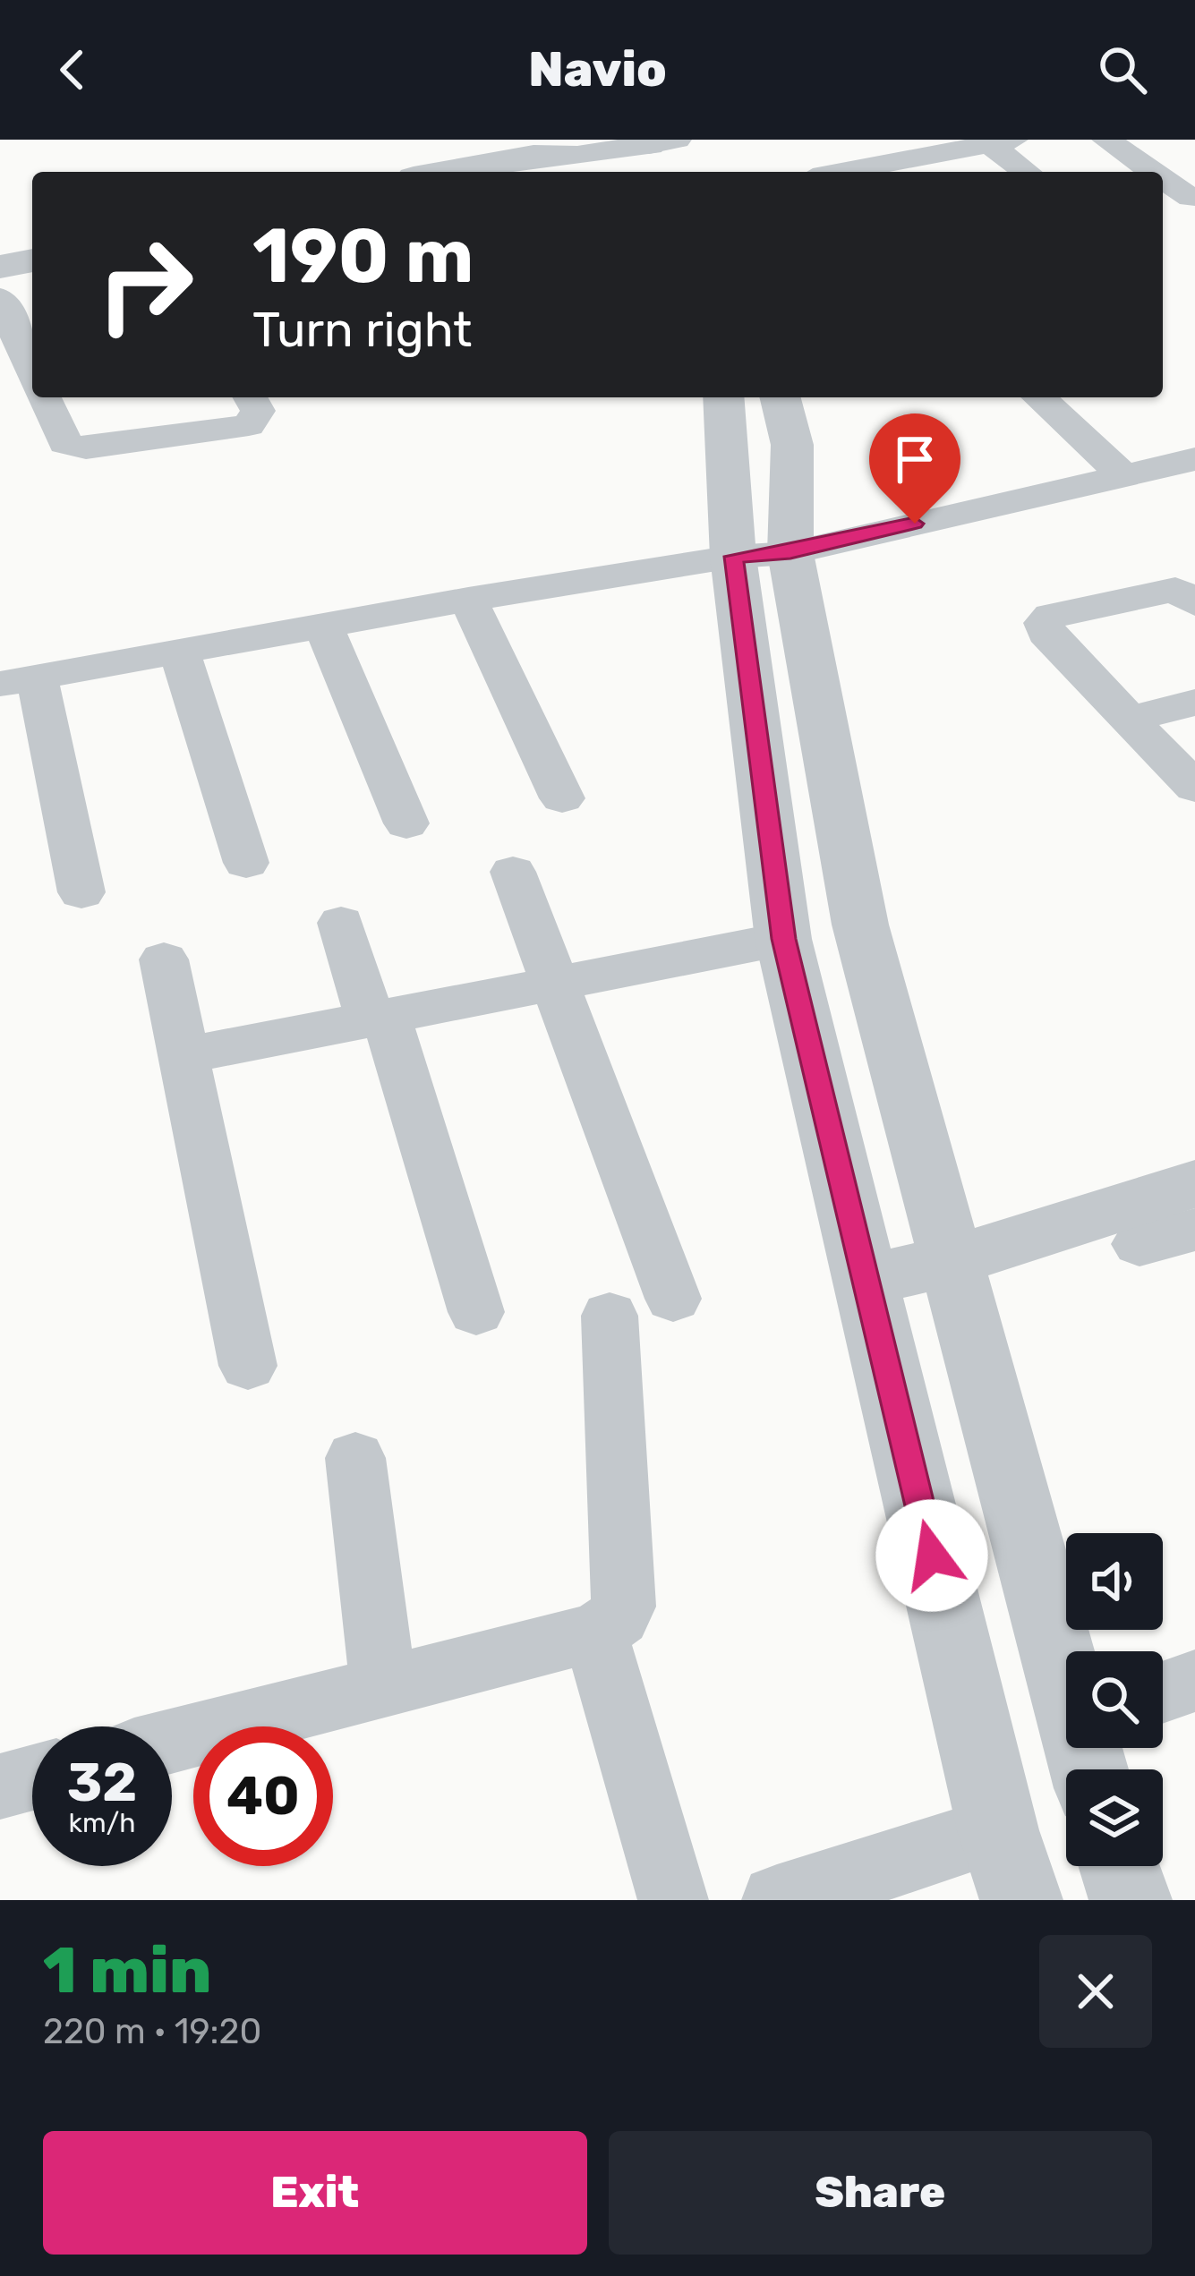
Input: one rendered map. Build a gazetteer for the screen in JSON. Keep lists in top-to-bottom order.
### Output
{
  "page": {
    "header": "Navio",
    "turn": ["190 m", "Turn right"],
    "speed": "32 km/h",
    "limit": "40",
    "heading": ["1 min", "220 m · 19:20"],
    "buttons": ["Exit", "Share"]
  }
}
